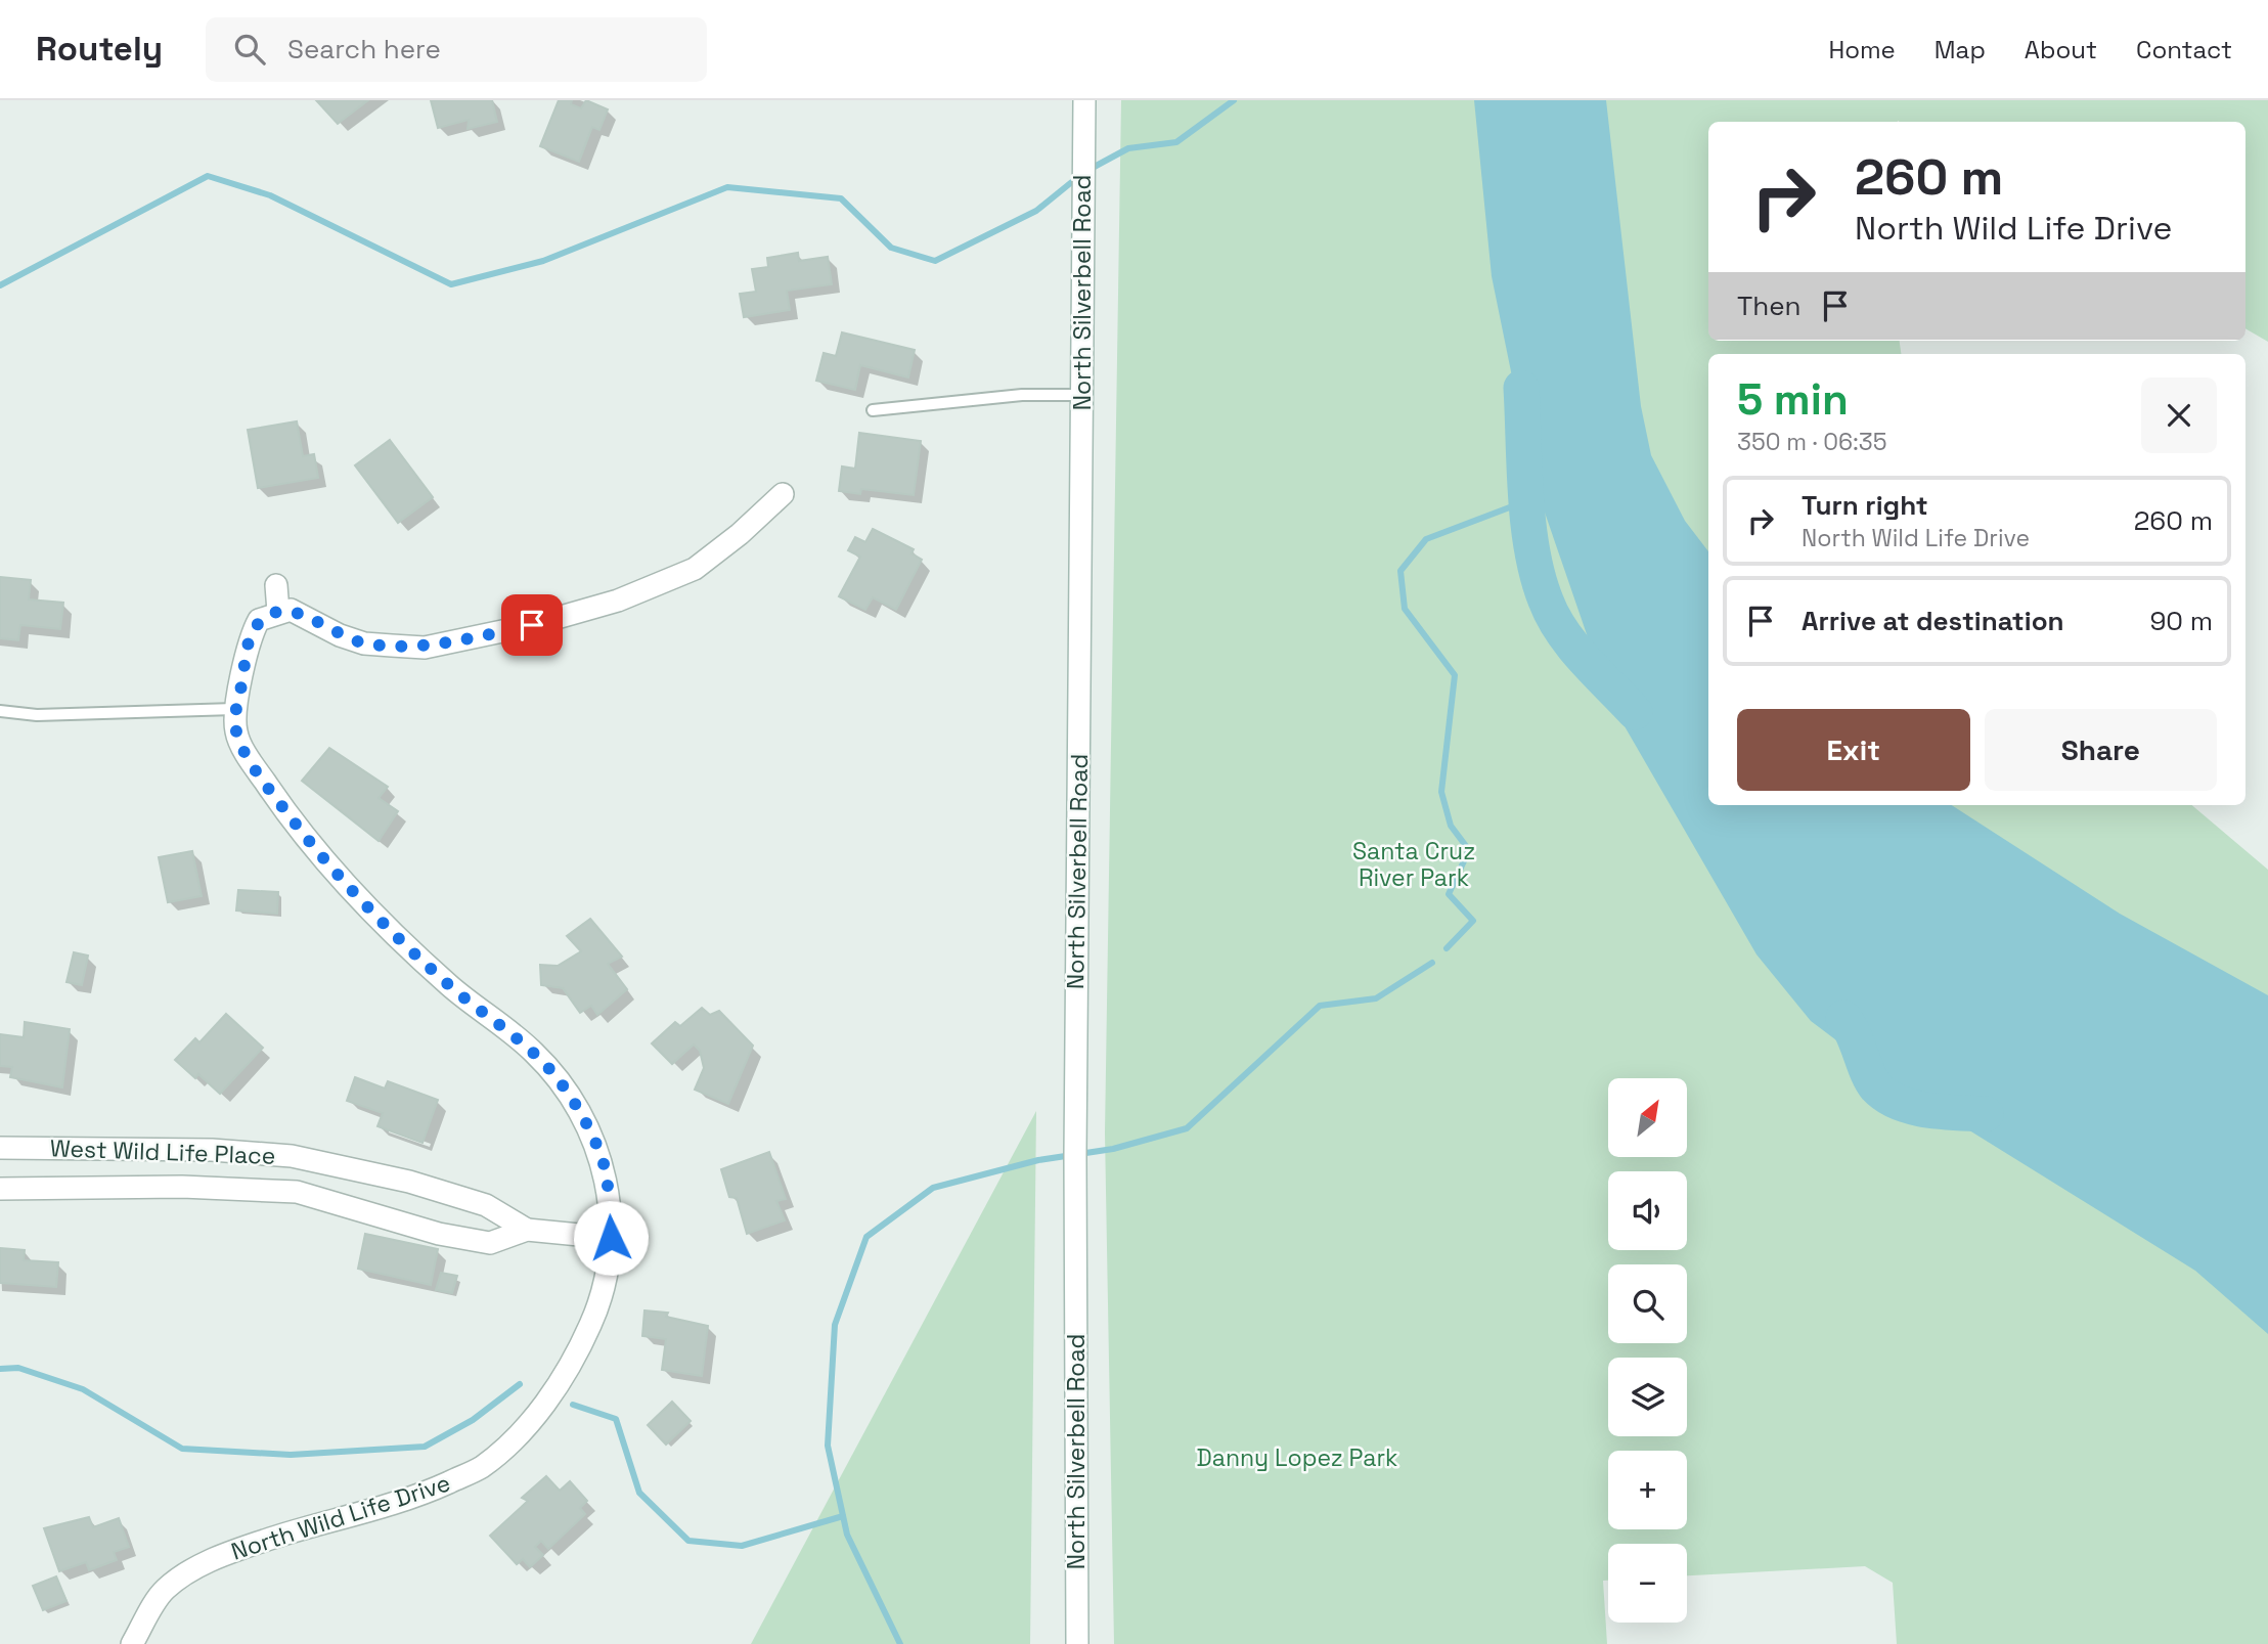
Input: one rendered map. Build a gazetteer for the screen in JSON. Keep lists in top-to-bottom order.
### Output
{
  "streets": {
    "street": ["North Silverbell Road", "West Wild Life Place", "North Wild Life Drive"]
  },
  "crossings": [
    ["West Wild Life Place", "North Wild Life Drive"]
  ],
  "parks": ["Santa Cruz River Park", "Danny Lopez Park"],
  "north": "top right",
  "page": {
    "header": "Routely",
    "search": "Search here",
    "nav": [
      "Home",
      "Map",
      "About",
      "Contact"
    ],
    "turn": ["260 m", "North Wild Life Drive"],
    "then": "Then",
    "heading": ["5 min", "350 m · 06:35"],
    "list": [
      {
        "name": "Turn right",
        "note": "North Wild Life Drive",
        "value": "260 m"
      },
      {
        "name": "Arrive at destination",
        "value": "90 m"
      }
    ],
    "buttons": ["Exit", "Share"],
    "map_buttons": ["+", "−"]
  }
}
